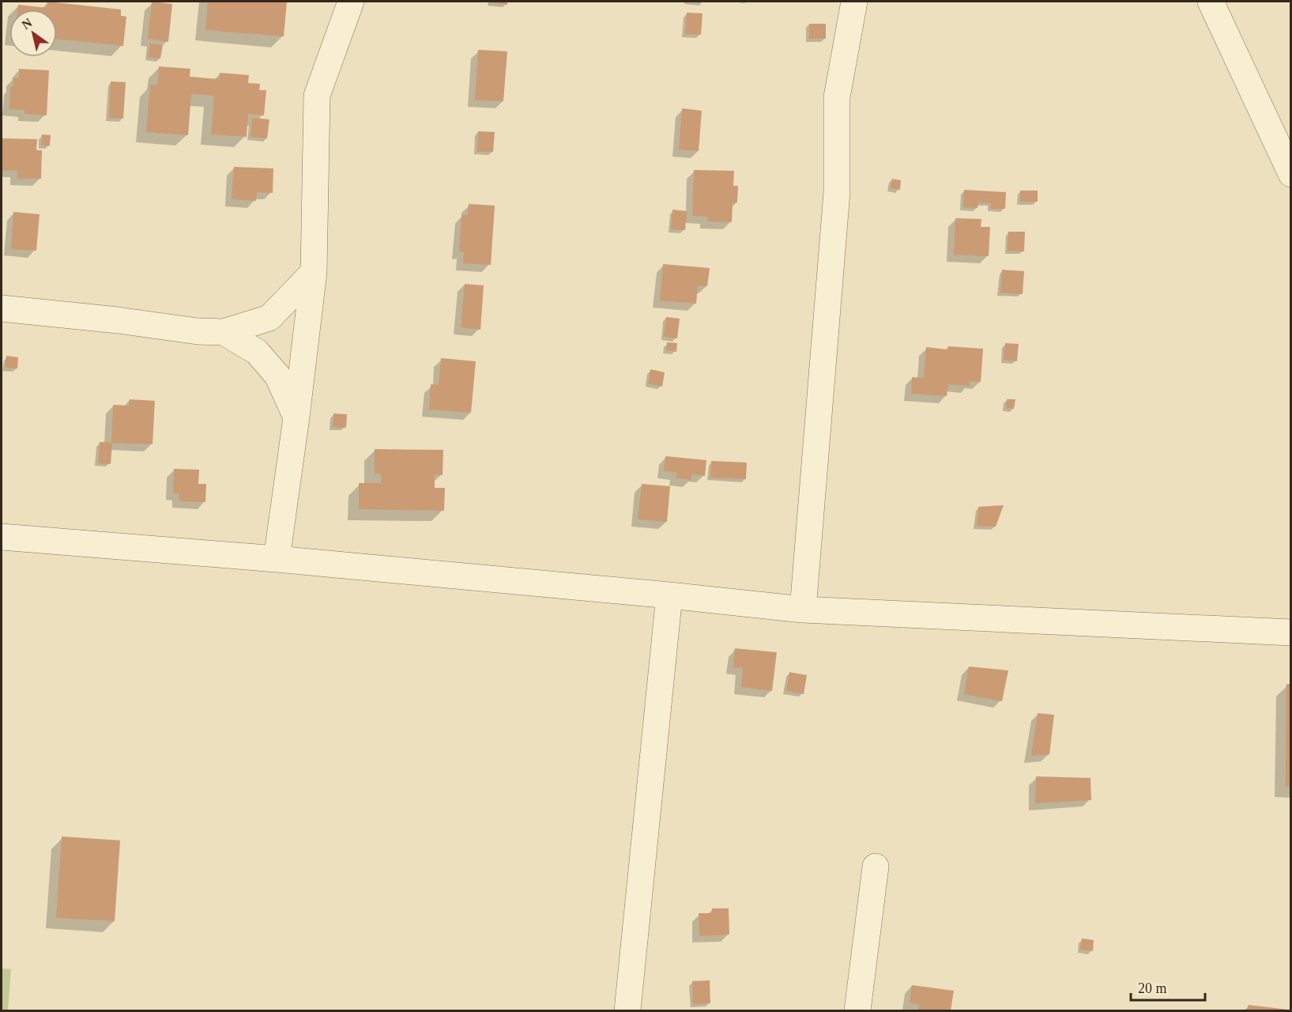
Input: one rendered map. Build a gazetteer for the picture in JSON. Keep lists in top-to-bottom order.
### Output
{
  "scale_bar": "20 m",
  "north": "top left"
}
